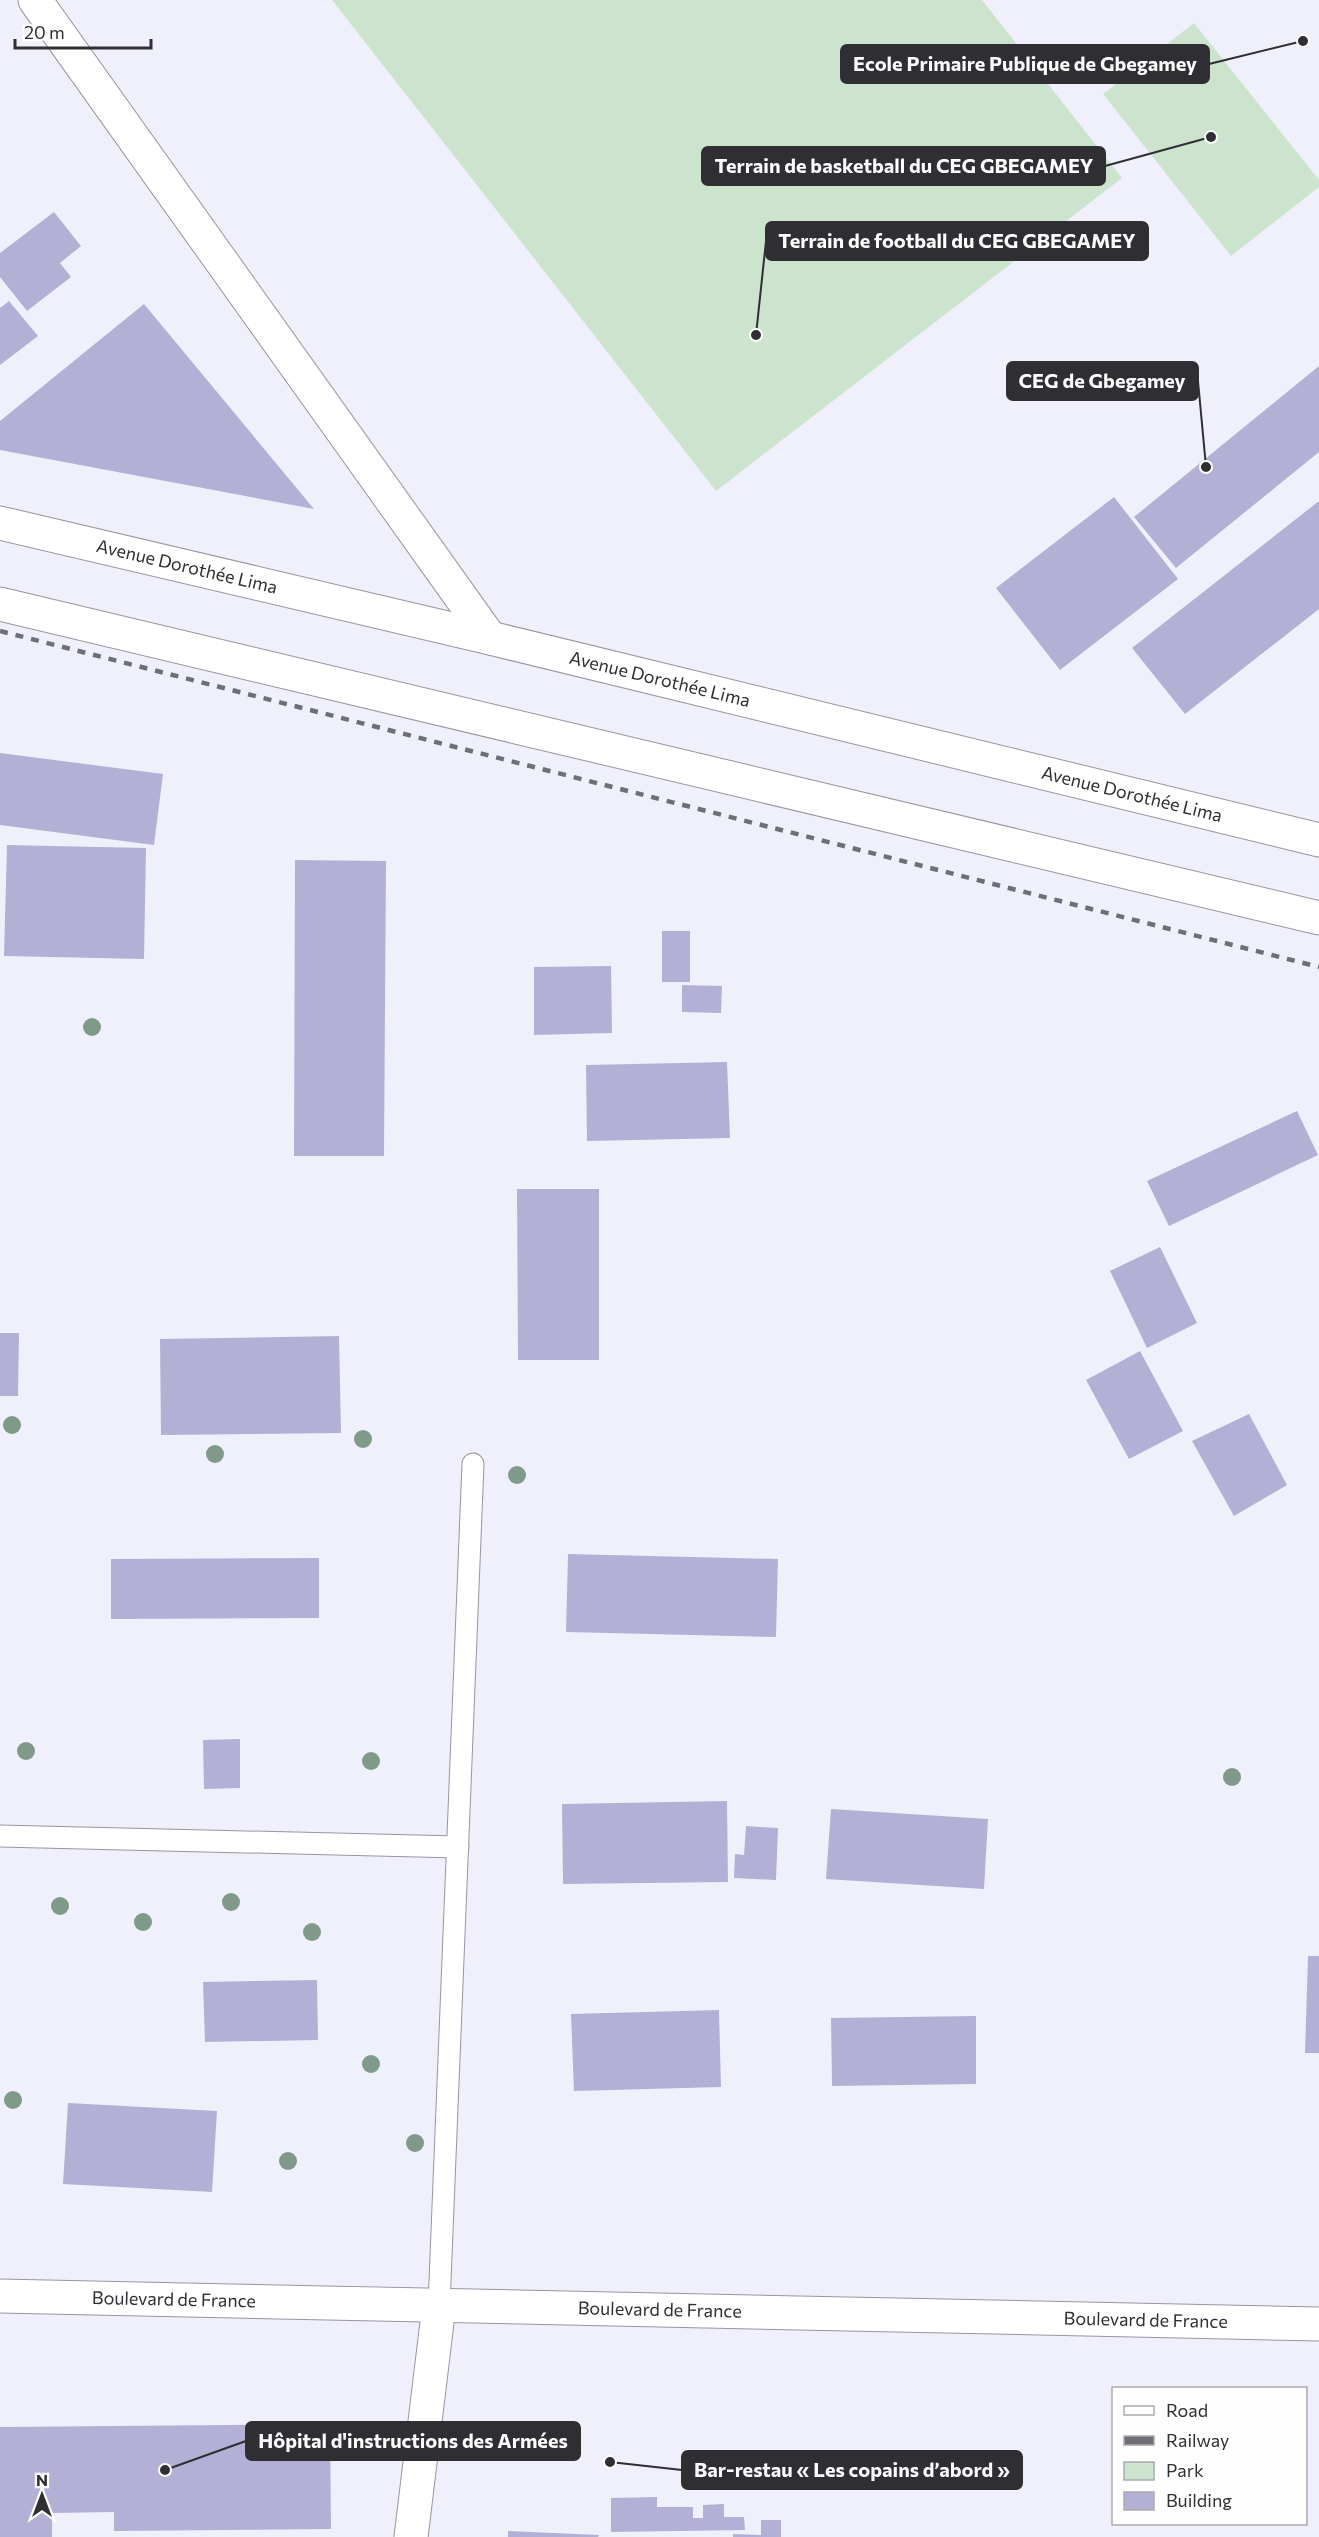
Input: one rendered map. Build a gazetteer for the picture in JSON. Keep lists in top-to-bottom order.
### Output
{
  "streets": {
    "main road": ["Avenue Dorothée Lima", "Boulevard de France"]
  },
  "places": [
    "Ecole Primaire Publique de Gbegamey",
    "Terrain de basketball du CEG GBEGAMEY",
    "Terrain de football du CEG GBEGAMEY",
    "CEG de Gbegamey",
    "Bar-restau « Les copains d’abord »",
    "Hôpital d'instructions des Armées"
  ],
  "legend": [
    "Road",
    "Railway",
    "Park",
    "Building"
  ],
  "scale_bar": "20 m",
  "north": "top"
}
